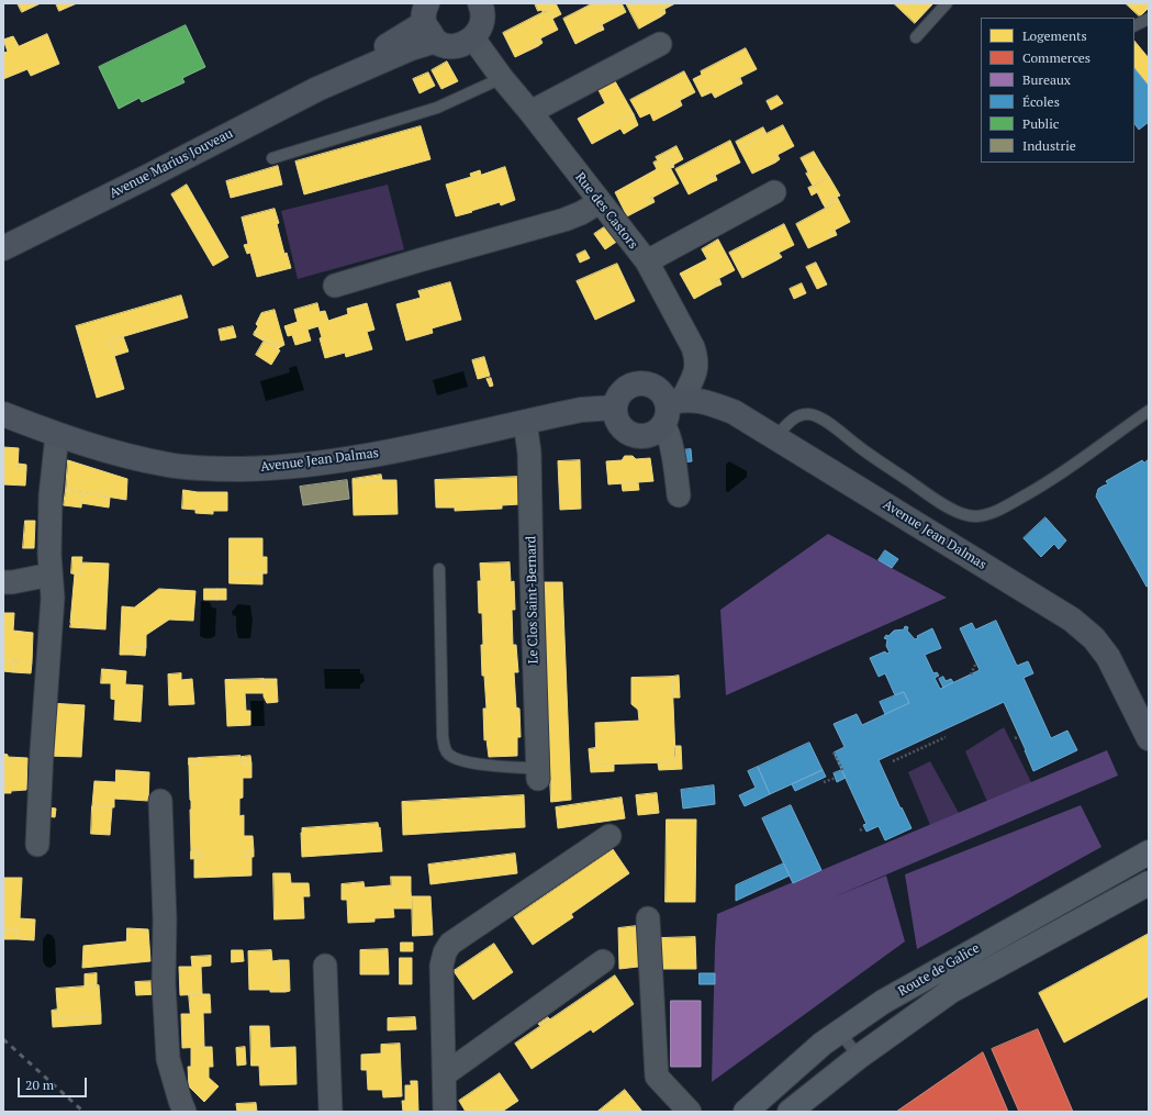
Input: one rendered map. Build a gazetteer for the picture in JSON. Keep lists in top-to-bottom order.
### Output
{
  "streets": {
    "main road": ["Route de Galice"],
    "street": [
      "Avenue Marius Jouveau",
      "Rue des Castors",
      "Avenue Jean Dalmas",
      "Le Clos Saint-Bernard"
    ]
  },
  "crossings": [
    ["Rue des Castors", "Avenue Jean Dalmas"],
    ["Avenue Jean Dalmas", "Le Clos Saint-Bernard"]
  ],
  "legend": [
    "Logements",
    "Commerces",
    "Bureaux",
    "Écoles",
    "Public",
    "Industrie"
  ],
  "scale_bar": "20 m"
}
